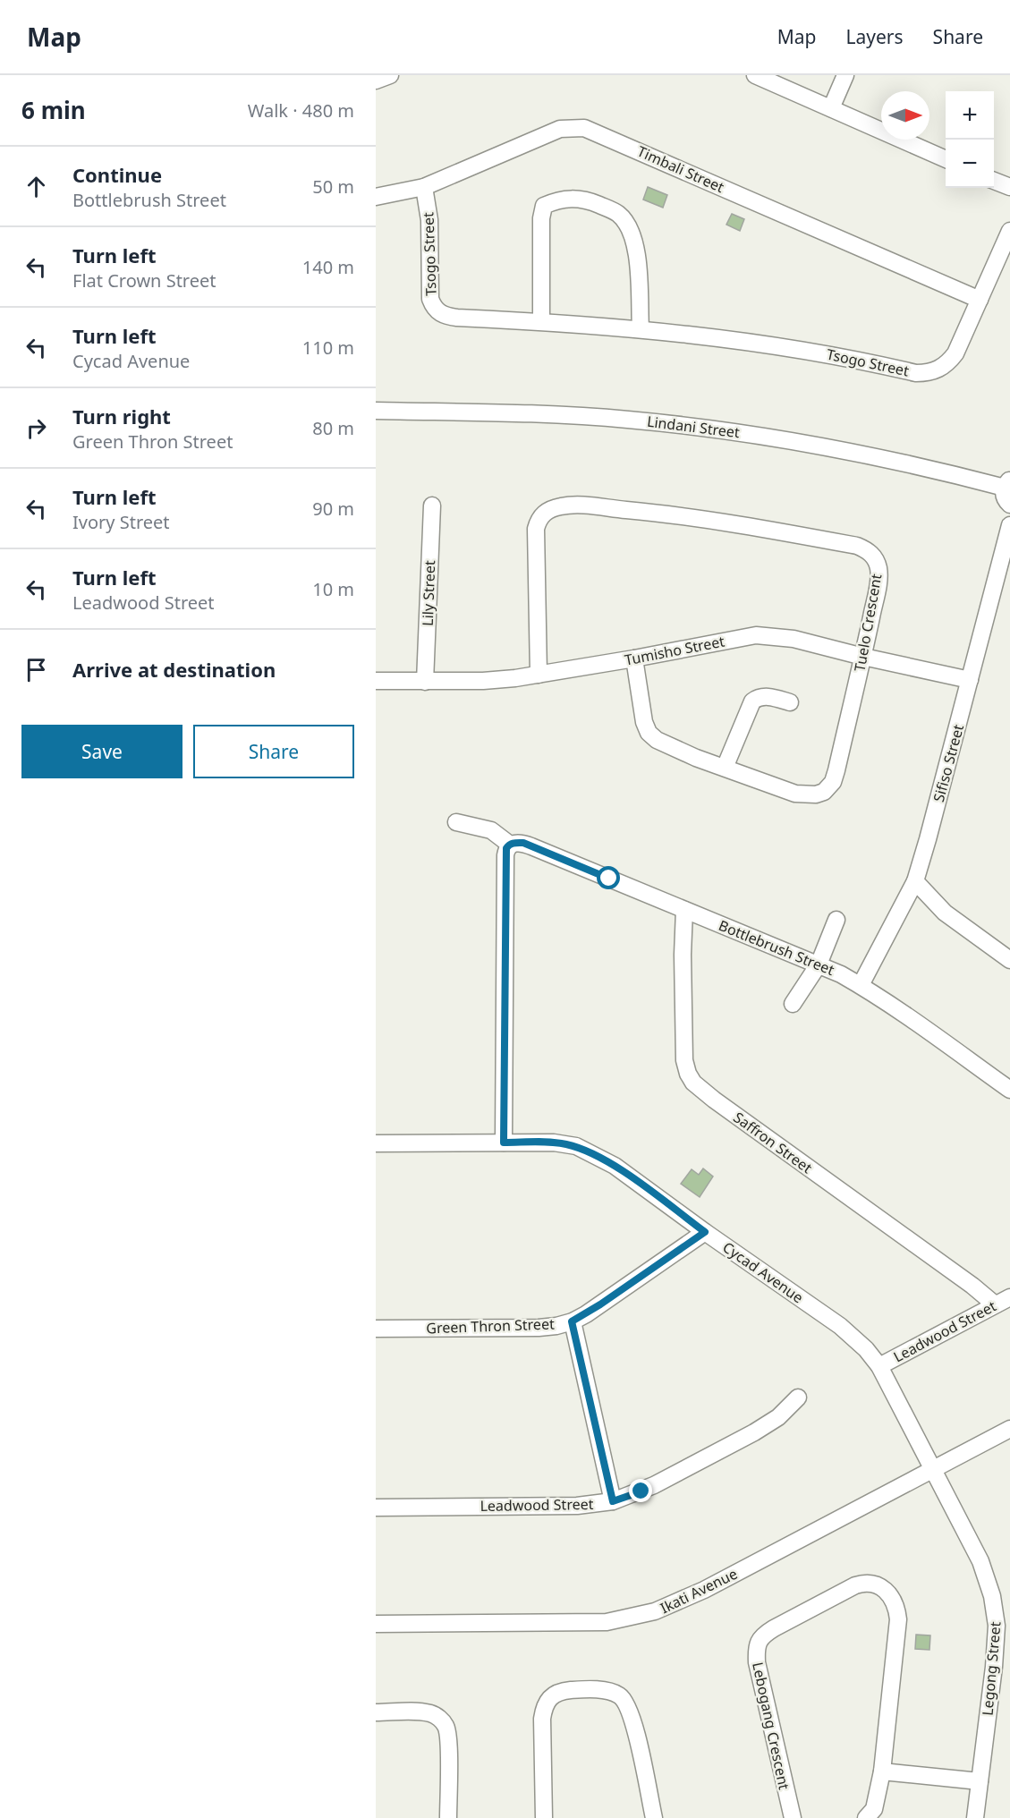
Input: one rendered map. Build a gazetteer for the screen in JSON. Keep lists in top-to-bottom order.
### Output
{
  "streets": {
    "street": [
      "Timbali Street",
      "Tsogo Street",
      "Lindani Street",
      "Lily Street",
      "Tuelo Crescent",
      "Tumisho Street",
      "Sifiso Street",
      "Bottlebrush Street",
      "Saffron Street",
      "Cycad Avenue",
      "Green Thron Street",
      "Leadwood Street",
      "Ikati Avenue",
      "Legong Street",
      "Lebogang Crescent"
    ]
  },
  "crossings": [
    ["Timbali Street", "Tsogo Street"],
    ["Lily Street", "Tumisho Street"],
    ["Tuelo Crescent", "Tumisho Street"],
    ["Tumisho Street", "Sifiso Street"],
    ["Sifiso Street", "Bottlebrush Street"],
    ["Bottlebrush Street", "Saffron Street"],
    ["Saffron Street", "Leadwood Street"],
    ["Cycad Avenue", "Green Thron Street"],
    ["Cycad Avenue", "Leadwood Street"],
    ["Cycad Avenue", "Ikati Avenue"],
    ["Cycad Avenue", "Legong Street"],
    ["Ikati Avenue", "Legong Street"]
  ],
  "north": "right",
  "page": {
    "header": "Map",
    "nav": ["Map", "Layers", "Share"],
    "heading": ["6 min", "Walk · 480 m"],
    "map_buttons": ["+", "−"],
    "list": [
      ["Continue", "Bottlebrush Street", "50 m"],
      ["Turn left", "Flat Crown Street", "140 m"],
      ["Turn left", "Cycad Avenue", "110 m"],
      ["Turn right", "Green Thron Street", "80 m"],
      ["Turn left", "Ivory Street", "90 m"],
      ["Turn left", "Leadwood Street", "10 m"],
      "Arrive at destination"
    ],
    "buttons": ["Save", "Share"]
  }
}
